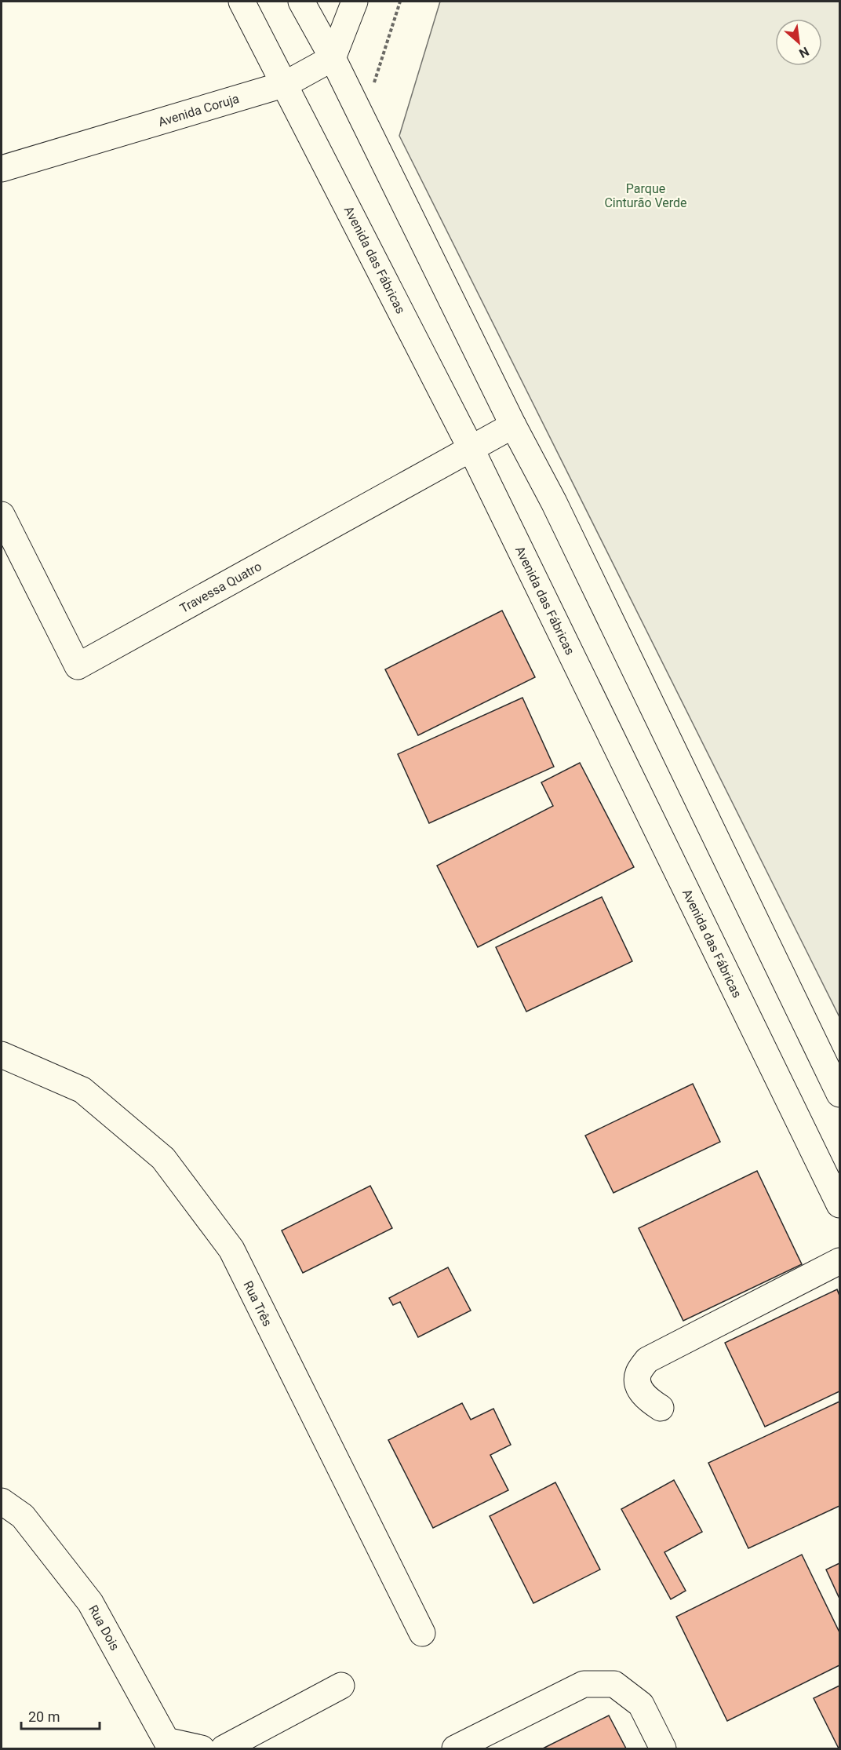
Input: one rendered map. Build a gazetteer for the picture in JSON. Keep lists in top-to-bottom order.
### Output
{
  "streets": {
    "street": [
      "Avenida Coruja",
      "Avenida das Fábricas",
      "Travessa Quatro",
      "Rua Três",
      "Rua Dois"
    ]
  },
  "crossings": [
    ["Avenida Coruja", "Avenida das Fábricas"],
    ["Avenida das Fábricas", "Travessa Quatro"]
  ],
  "parks": ["Parque Cinturão Verde"],
  "scale_bar": "20 m",
  "north": "bottom right"
}
